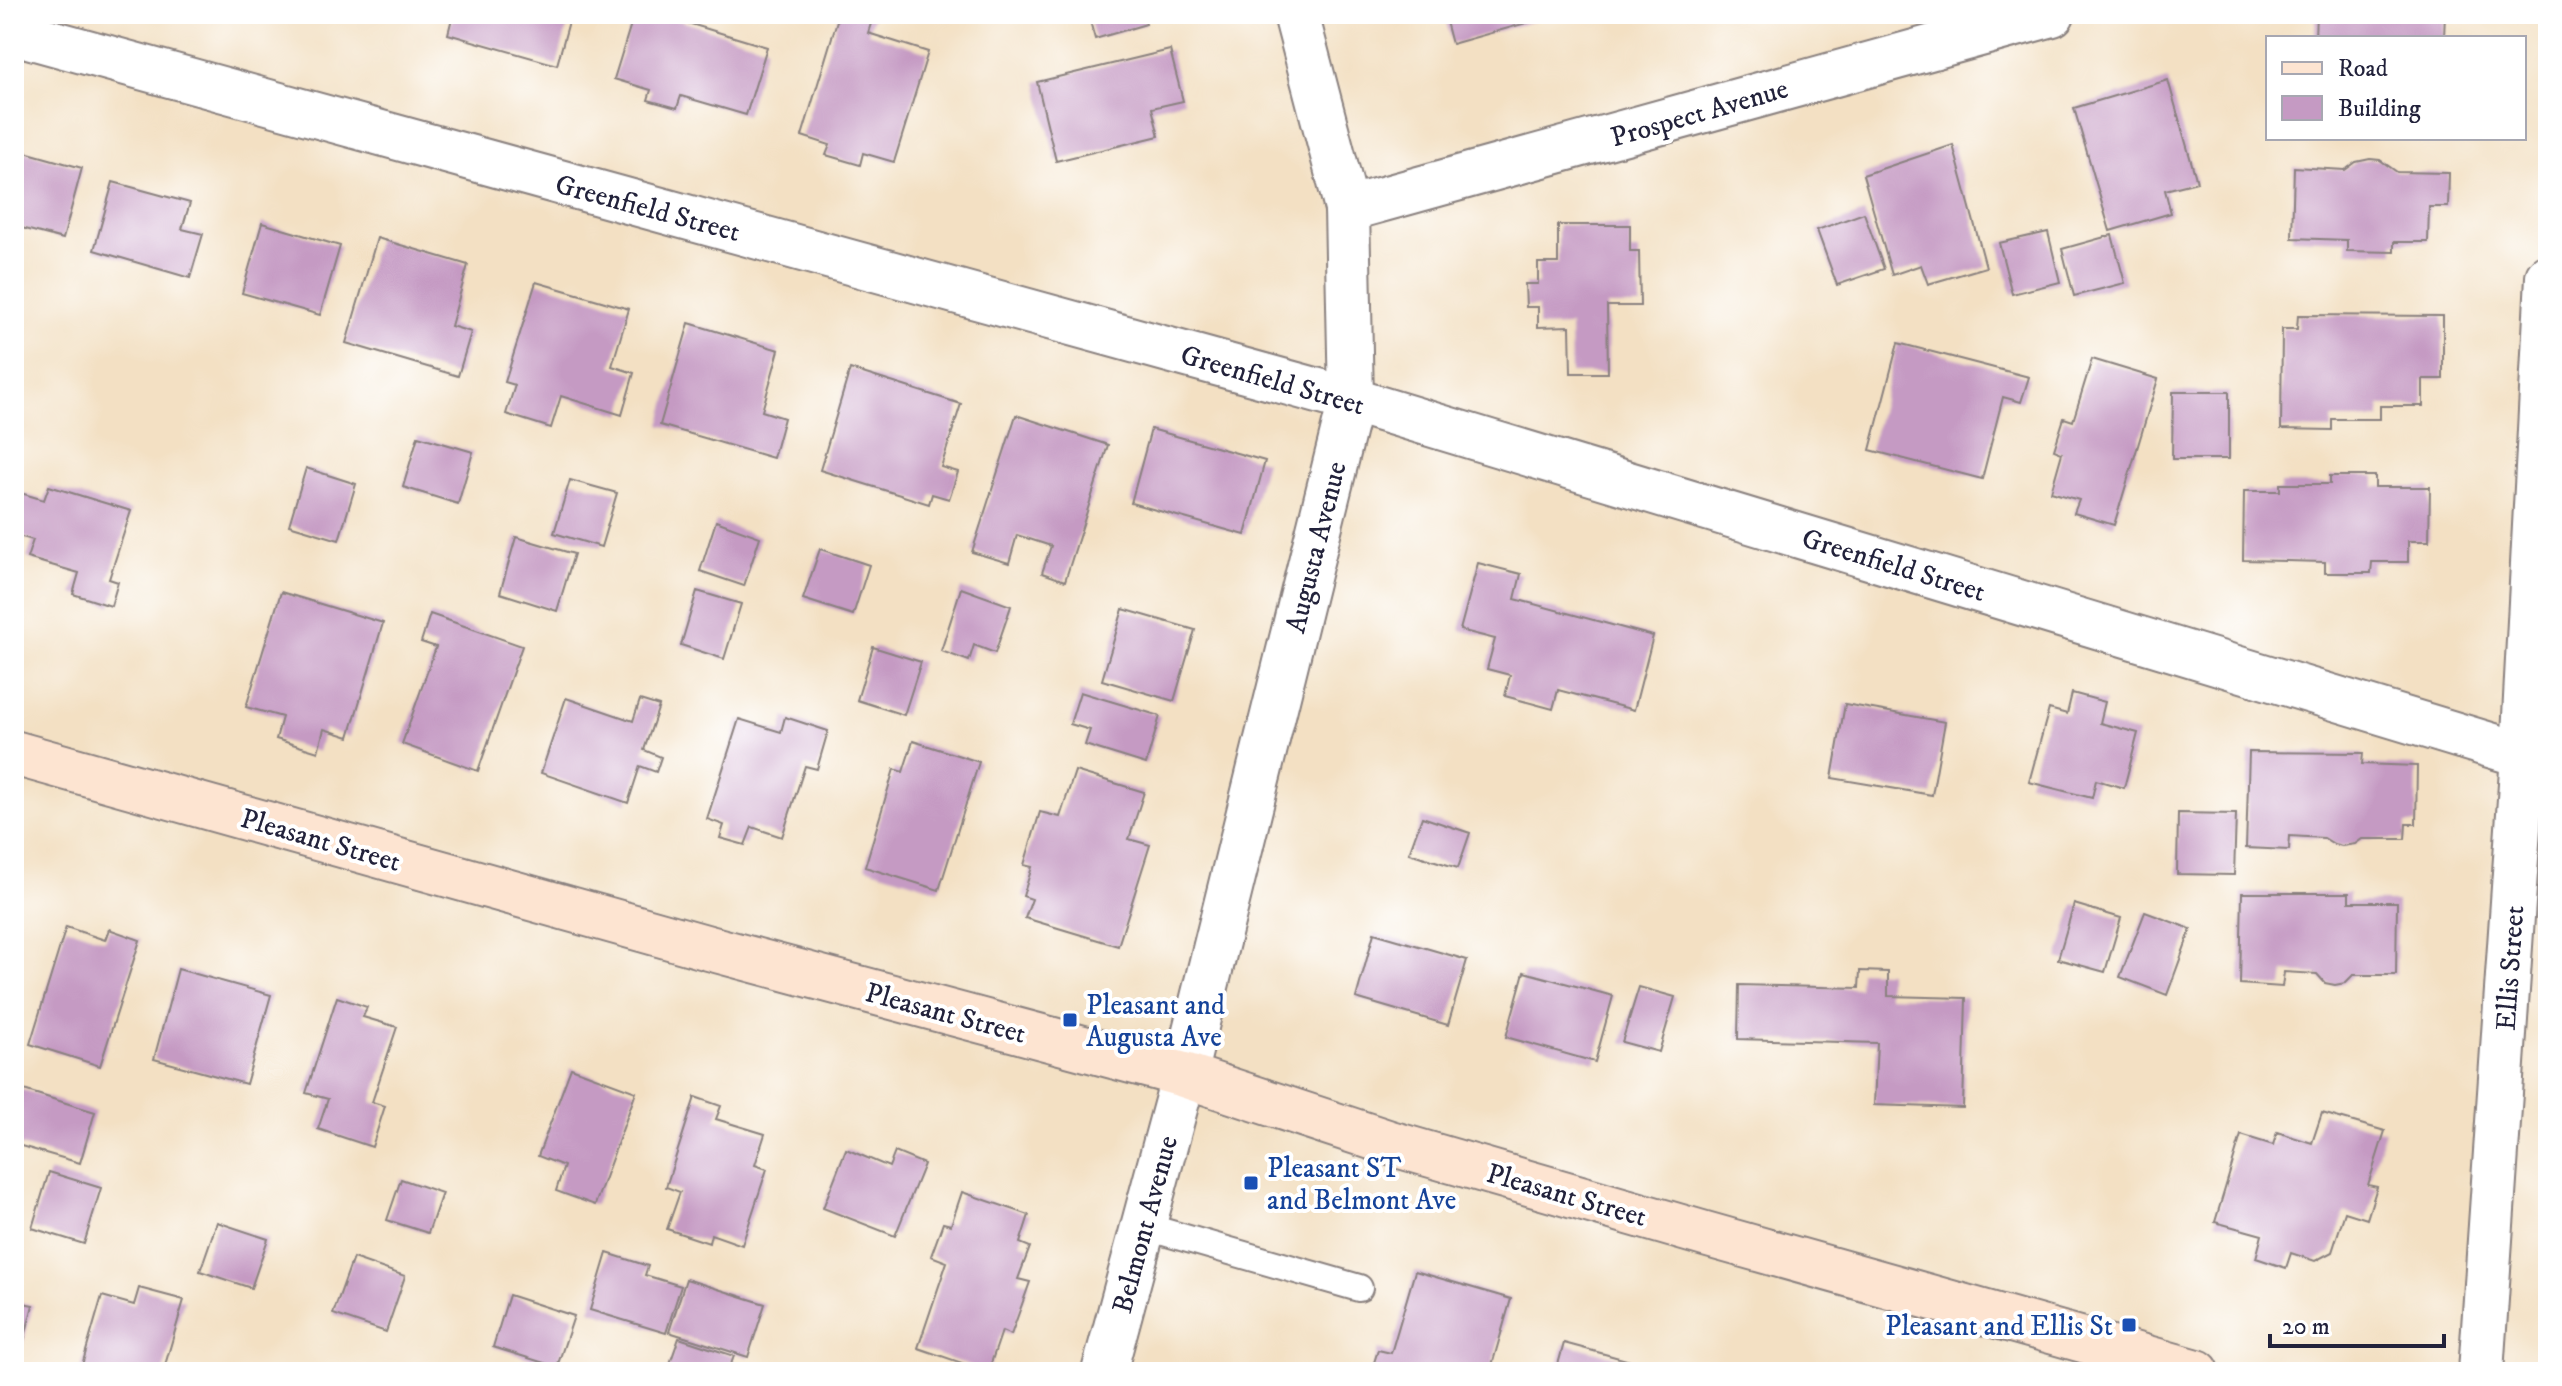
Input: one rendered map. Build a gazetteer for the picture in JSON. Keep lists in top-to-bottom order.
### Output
{
  "streets": {
    "main road": ["Pleasant Street"],
    "street": [
      "Prospect Avenue",
      "Greenfield Street",
      "Augusta Avenue",
      "Ellis Street",
      "Belmont Avenue"
    ]
  },
  "crossings": [
    ["Prospect Avenue", "Augusta Avenue"],
    ["Greenfield Street", "Augusta Avenue"],
    ["Greenfield Street", "Ellis Street"],
    ["Augusta Avenue", "Pleasant Street"],
    ["Augusta Avenue", "Belmont Avenue"],
    ["Pleasant Street", "Belmont Avenue"]
  ],
  "places": {
    "transit": ["Pleasant and Augusta Ave", "Pleasant ST and Belmont Ave", "Pleasant and Ellis St"]
  },
  "legend": ["Road", "Building"],
  "scale_bar": "20 m"
}
